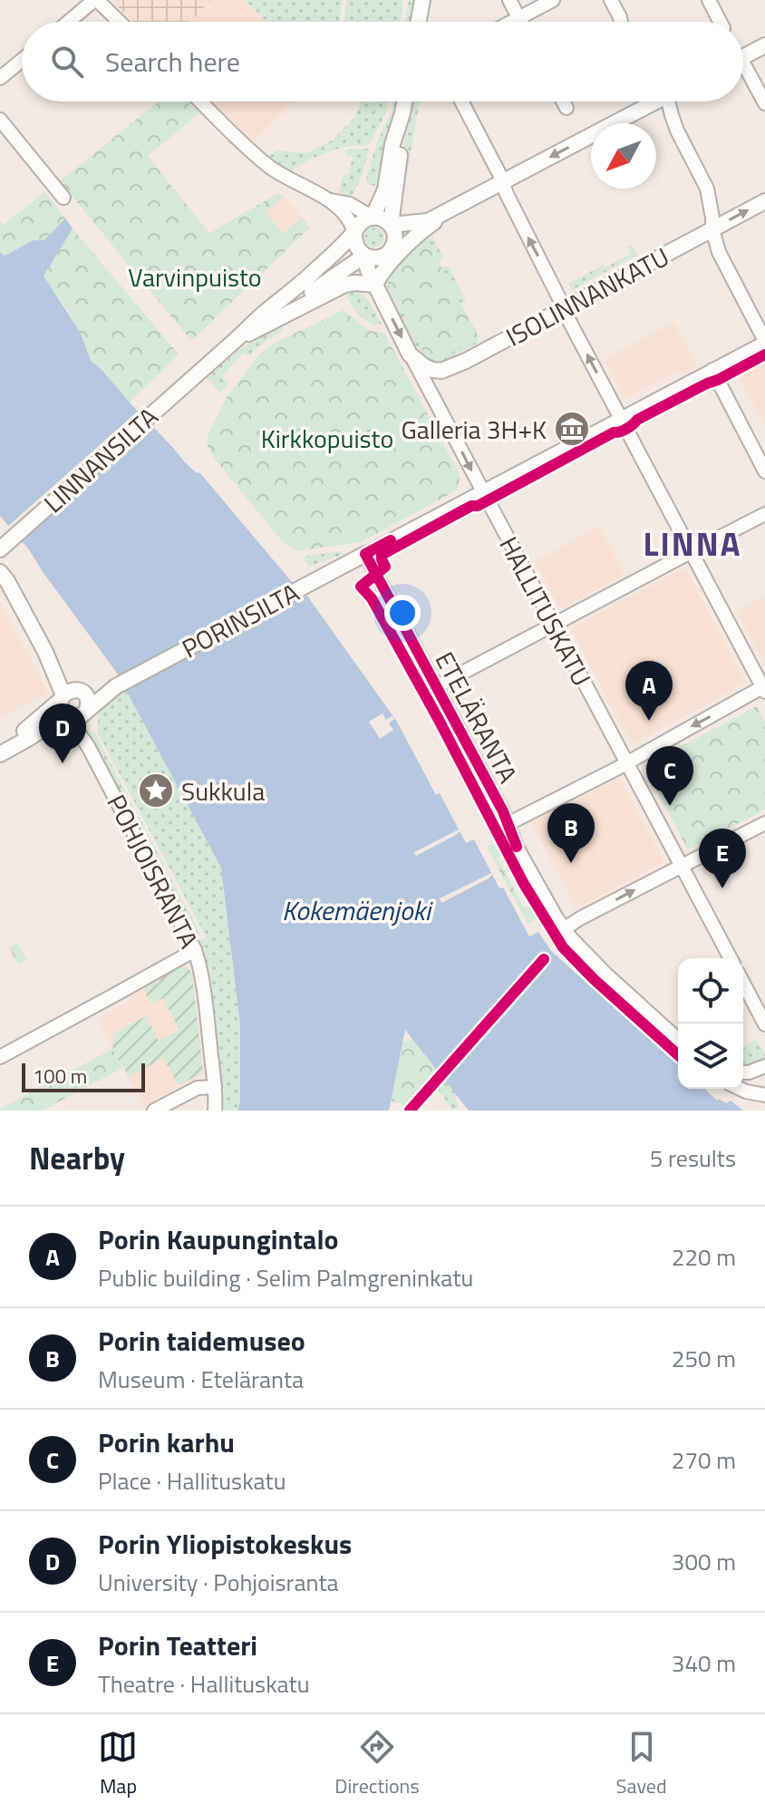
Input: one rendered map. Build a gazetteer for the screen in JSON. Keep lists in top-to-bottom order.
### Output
{
  "streets": {
    "main road": [
      "ISOLINNANKATU",
      "LINNANSILTA",
      "HALLITUSKATU",
      "PORINSILTA"
    ],
    "street": ["ETELÄRANTA", "POHJOISRANTA"]
  },
  "crossings": [
    ["ISOLINNANKATU", "HALLITUSKATU"],
    ["PORINSILTA", "ETELÄRANTA"],
    ["PORINSILTA", "POHJOISRANTA"]
  ],
  "districts": ["LINNA"],
  "water": ["Kokemäenjoki"],
  "parks": ["Varvinpuisto", "Kirkkopuisto"],
  "places": {
    "museum": ["Galleria 3H+K"],
    "place": ["Sukkula"]
  },
  "scale_bar": "100 m",
  "north": "bottom left",
  "page": {
    "search": "Search here",
    "pins": [
      "A",
      "D",
      "C",
      "B",
      "E"
    ],
    "scale": "100 m",
    "heading": ["Nearby", "5 results"],
    "list": [
      {
        "mark": "A",
        "name": "Porin Kaupungintalo",
        "note": "Public building · Selim Palmgreninkatu",
        "value": "220 m"
      },
      {
        "mark": "B",
        "name": "Porin taidemuseo",
        "note": "Museum · Eteläranta",
        "value": "250 m"
      },
      {
        "mark": "C",
        "name": "Porin karhu",
        "note": "Place · Hallituskatu",
        "value": "270 m"
      },
      {
        "mark": "D",
        "name": "Porin Yliopistokeskus",
        "note": "University · Pohjoisranta",
        "value": "300 m"
      },
      {
        "mark": "E",
        "name": "Porin Teatteri",
        "note": "Theatre · Hallituskatu",
        "value": "340 m"
      }
    ],
    "nav": ["Map", "Directions", "Saved"]
  }
}
